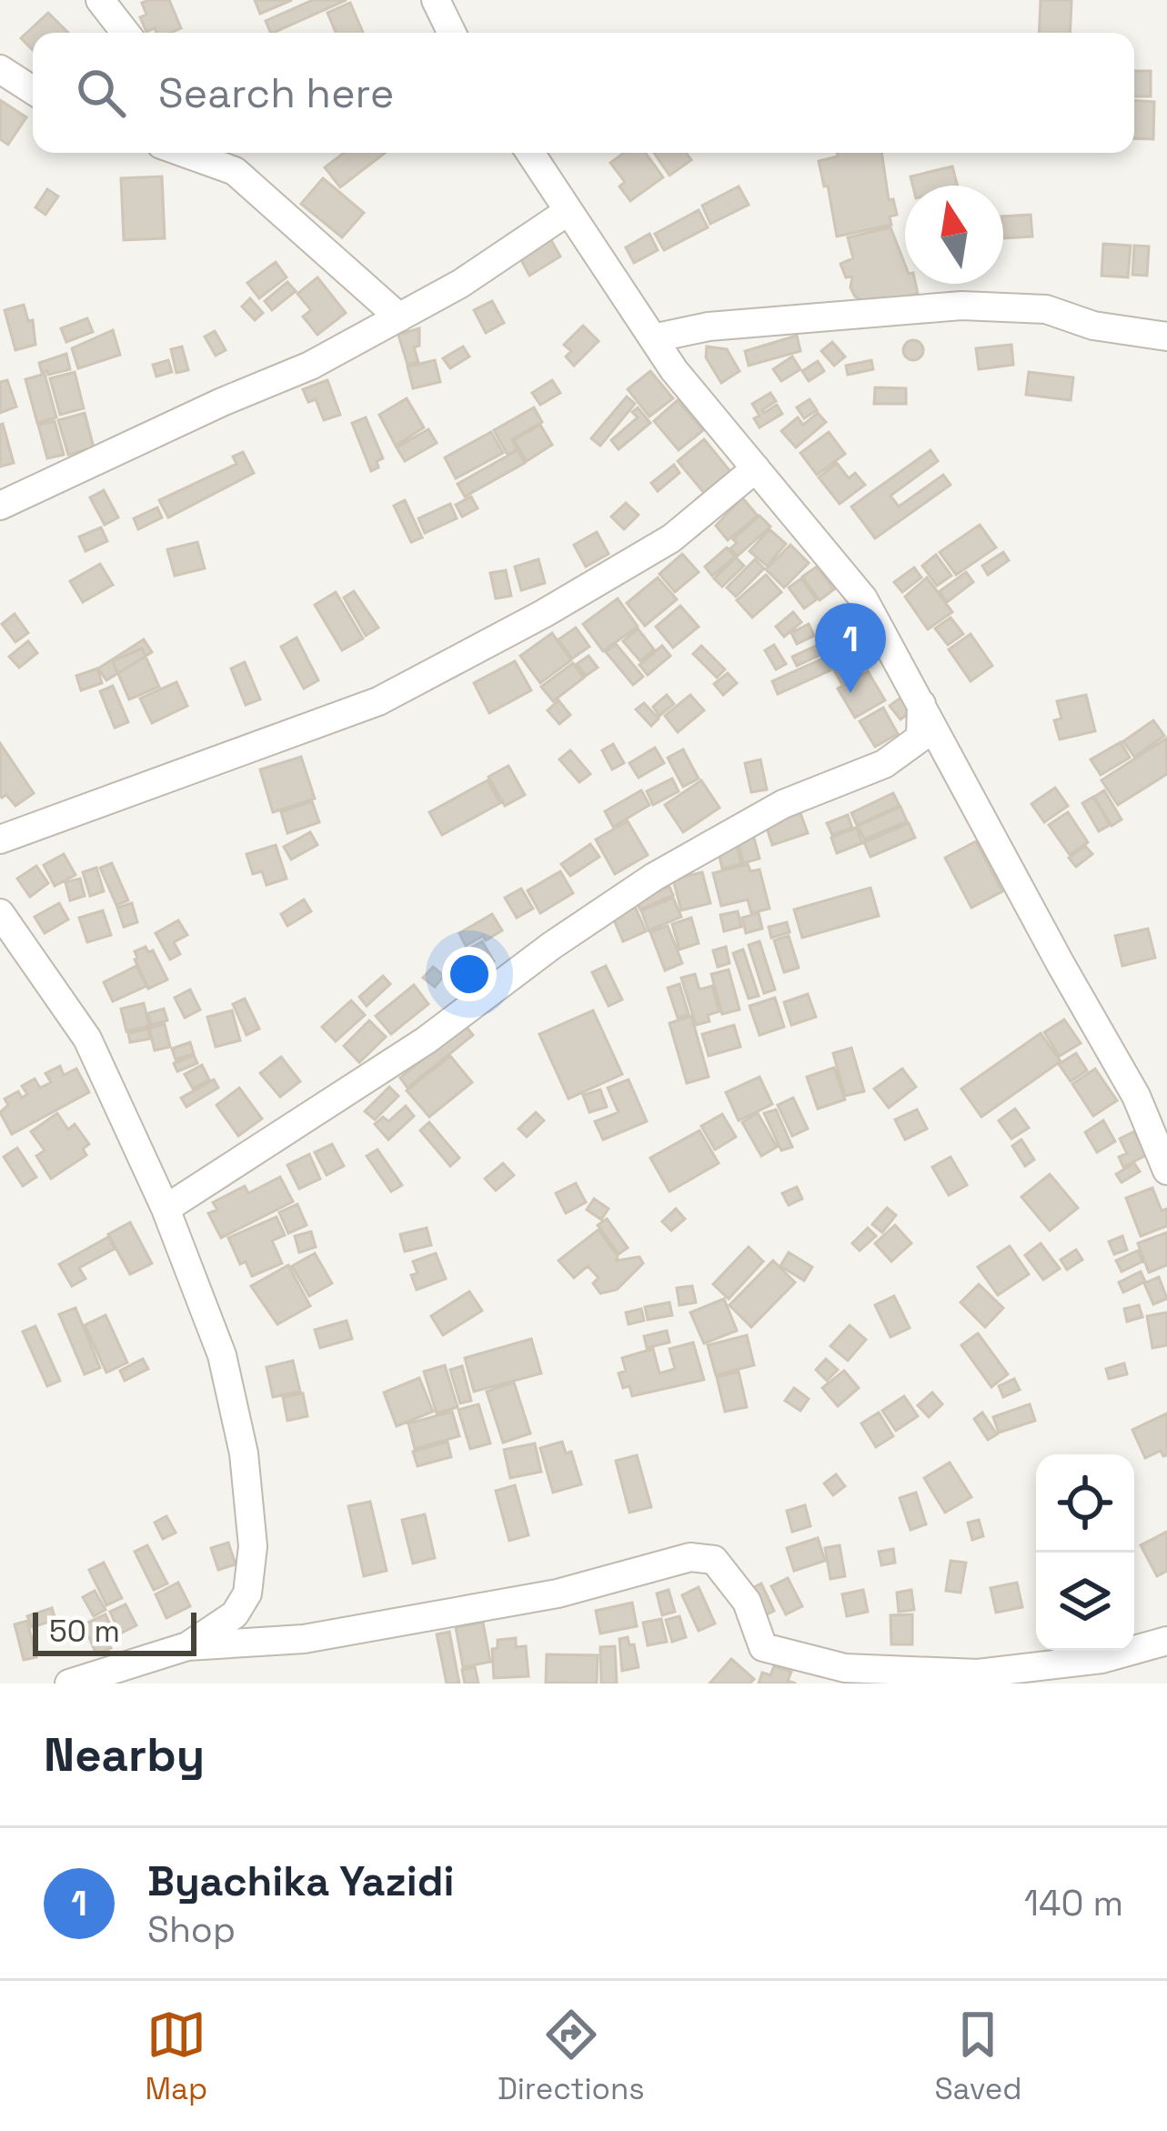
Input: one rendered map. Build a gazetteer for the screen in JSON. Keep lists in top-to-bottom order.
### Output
{
  "scale_bar": "50 m",
  "north": "top",
  "page": {
    "search": "Search here",
    "pins": "1",
    "scale": "50 m",
    "heading": "Nearby",
    "list": [
      {
        "mark": "1",
        "name": "Byachika Yazidi",
        "note": "Shop",
        "value": "140 m"
      }
    ],
    "nav": ["Map", "Directions", "Saved"]
  }
}
